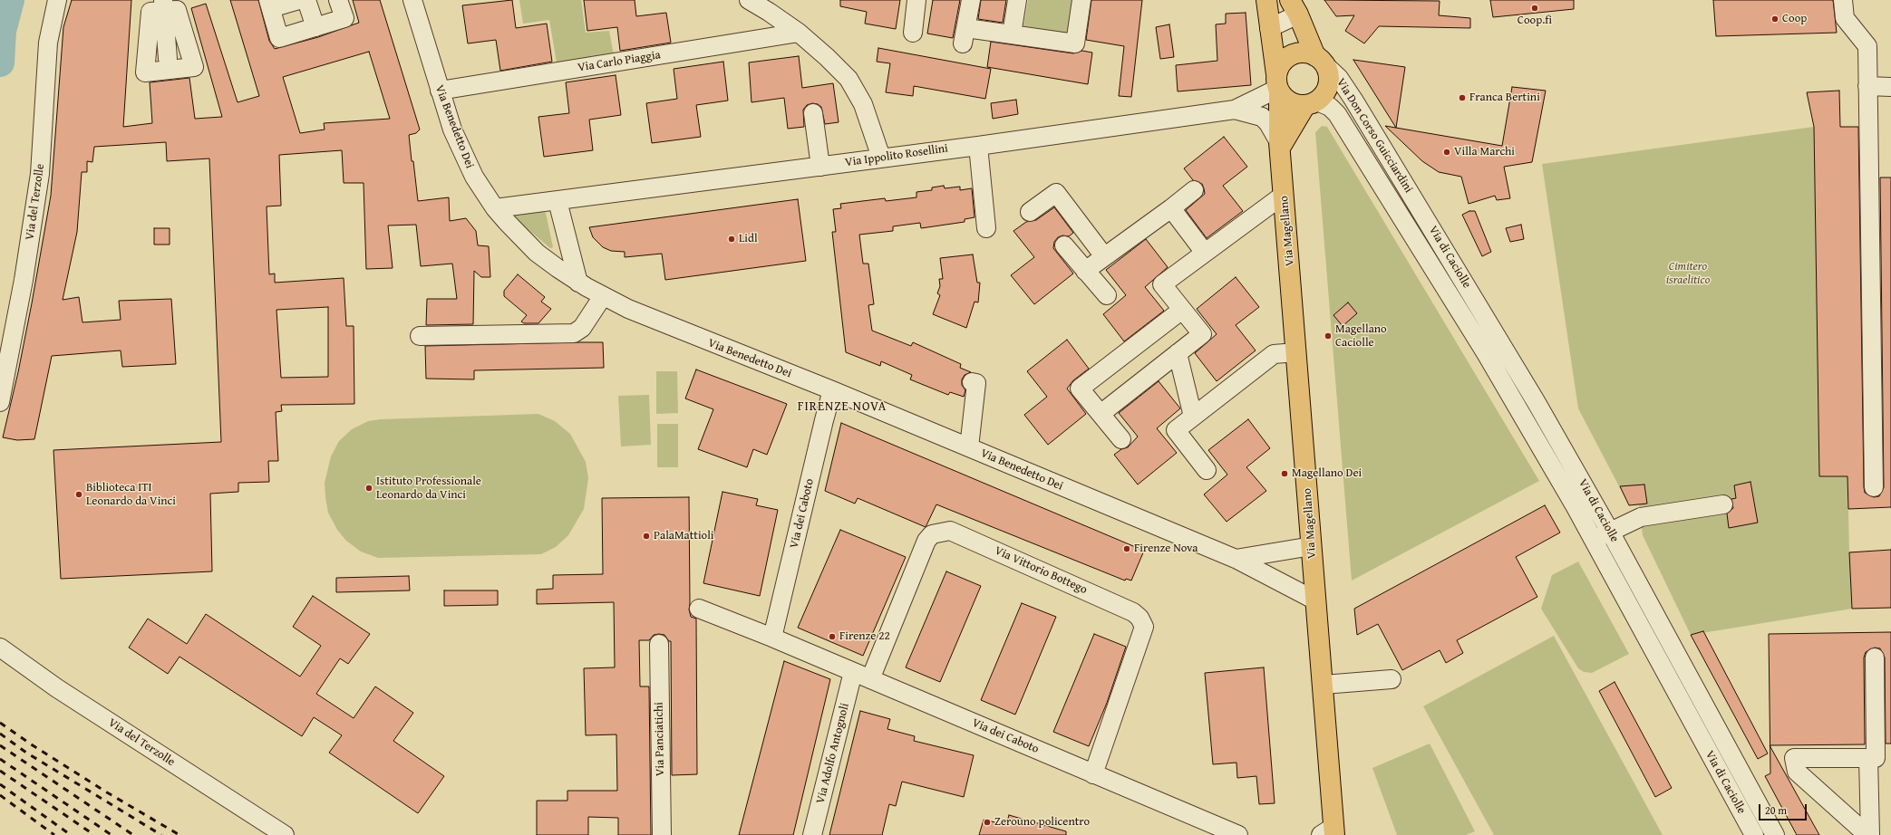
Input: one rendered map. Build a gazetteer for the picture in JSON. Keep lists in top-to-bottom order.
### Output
{
  "streets": {
    "main road": ["Via Don Corso Guicciardini", "Via Magellano"],
    "street": [
      "Via Carlo Piaggia",
      "Via Benedetto Dei",
      "Via Ippolito Rosellini",
      "Via del Terzolle",
      "Via di Caciolle",
      "Via dei Caboto",
      "Via Vittorio Bottego",
      "Via Panciatichi",
      "Via Adolfo Antognoli"
    ]
  },
  "crossings": [
    ["Via Carlo Piaggia", "Via Benedetto Dei"],
    ["Via Benedetto Dei", "Via Ippolito Rosellini"],
    ["Via Benedetto Dei", "Via Magellano"],
    ["Via Benedetto Dei", "Via dei Caboto"],
    ["Via Don Corso Guicciardini", "Via Ippolito Rosellini"],
    ["Via Don Corso Guicciardini", "Via Magellano"],
    ["Via Don Corso Guicciardini", "Via di Caciolle"],
    ["Via Ippolito Rosellini", "Via Magellano"],
    ["Via Ippolito Rosellini", "Via di Caciolle"],
    ["Via Magellano", "Via di Caciolle"],
    ["Via dei Caboto", "Via Vittorio Bottego"],
    ["Via dei Caboto", "Via Adolfo Antognoli"]
  ],
  "districts": ["FIRENZE NOVA"],
  "parks": ["Cimitero israelitico"],
  "places": [
    "Coop.fi",
    "Coop",
    "Franca Bertini",
    "Villa Marchi",
    "Lidl",
    "Magellano Caciolle",
    "Magellano Dei",
    "Istituto Professionale Leonardo da Vinci",
    "Biblioteca ITI Leonardo da Vinci",
    "PalaMattioli",
    "Firenze Nova",
    "Firenze 22",
    "Zerouno policentro"
  ],
  "scale_bar": "20 m"
}
